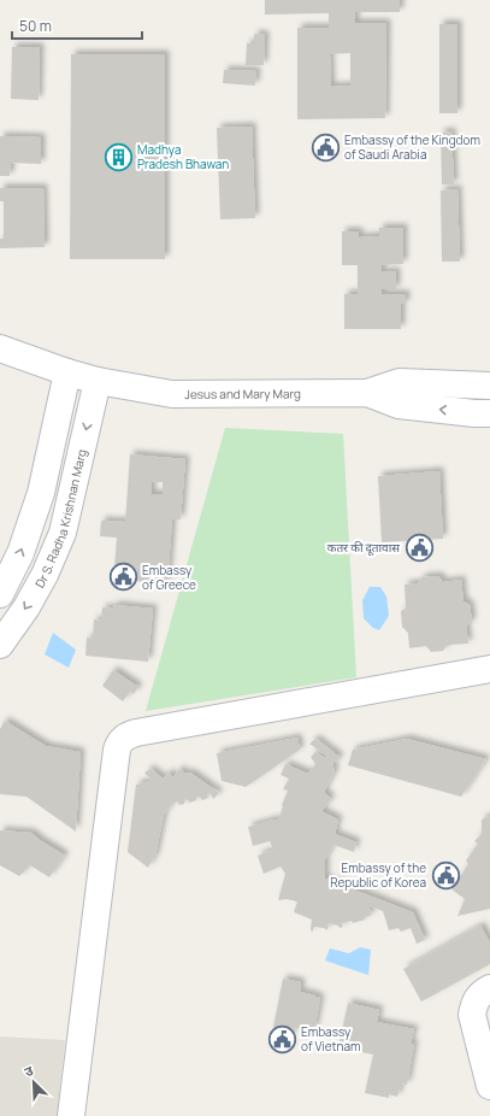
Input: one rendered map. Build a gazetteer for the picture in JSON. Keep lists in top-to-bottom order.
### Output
{
  "streets": {
    "street": ["Jesus and Mary Marg", "Dr S. Radha Krishnan Marg"]
  },
  "crossings": [
    ["Jesus and Mary Marg", "Dr S. Radha Krishnan Marg"]
  ],
  "places": {
    "public building": [
      "Embassy of the Kingdom of Saudi Arabia",
      "कतर की दूतावास",
      "Embassy of Greece",
      "Embassy of the Republic of Korea",
      "Embassy of Vietnam"
    ],
    "building": ["Madhya Pradesh Bhawan"]
  },
  "scale_bar": "50 m",
  "north": "top left"
}
